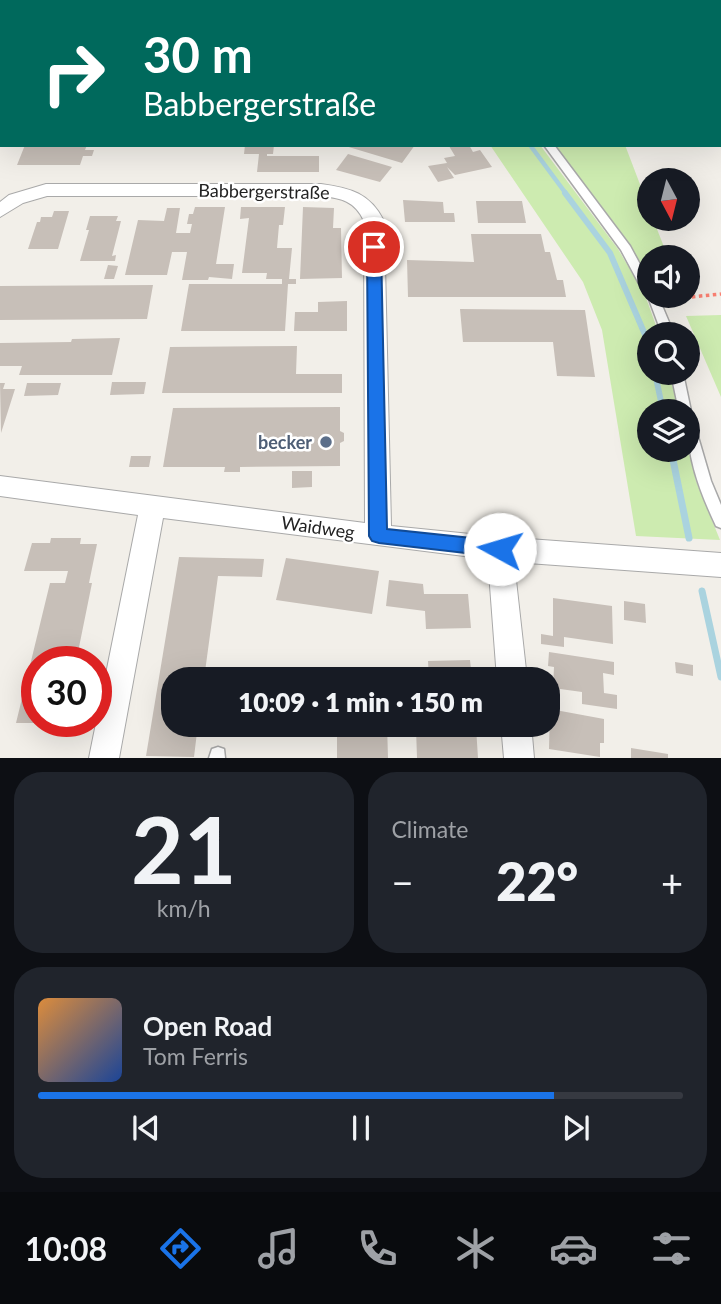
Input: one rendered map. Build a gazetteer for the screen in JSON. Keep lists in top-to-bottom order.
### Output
{
  "streets": {
    "street": ["Babbergerstraße", "Waidweg"]
  },
  "crossings": [
    ["Babbergerstraße", "Waidweg"]
  ],
  "places": ["becker"],
  "north": "bottom",
  "page": {
    "turn": ["30 m", "Babbergerstraße"],
    "limit": "30",
    "trip": "10:09 · 1 min · 150 m",
    "tile": [
      ["21", "km/h"],
      "Climate"
    ],
    "heat": ["−", "22°", "+"],
    "song": ["Open Road", "Tom Ferris"],
    "tabs": "10:08"
  }
}
